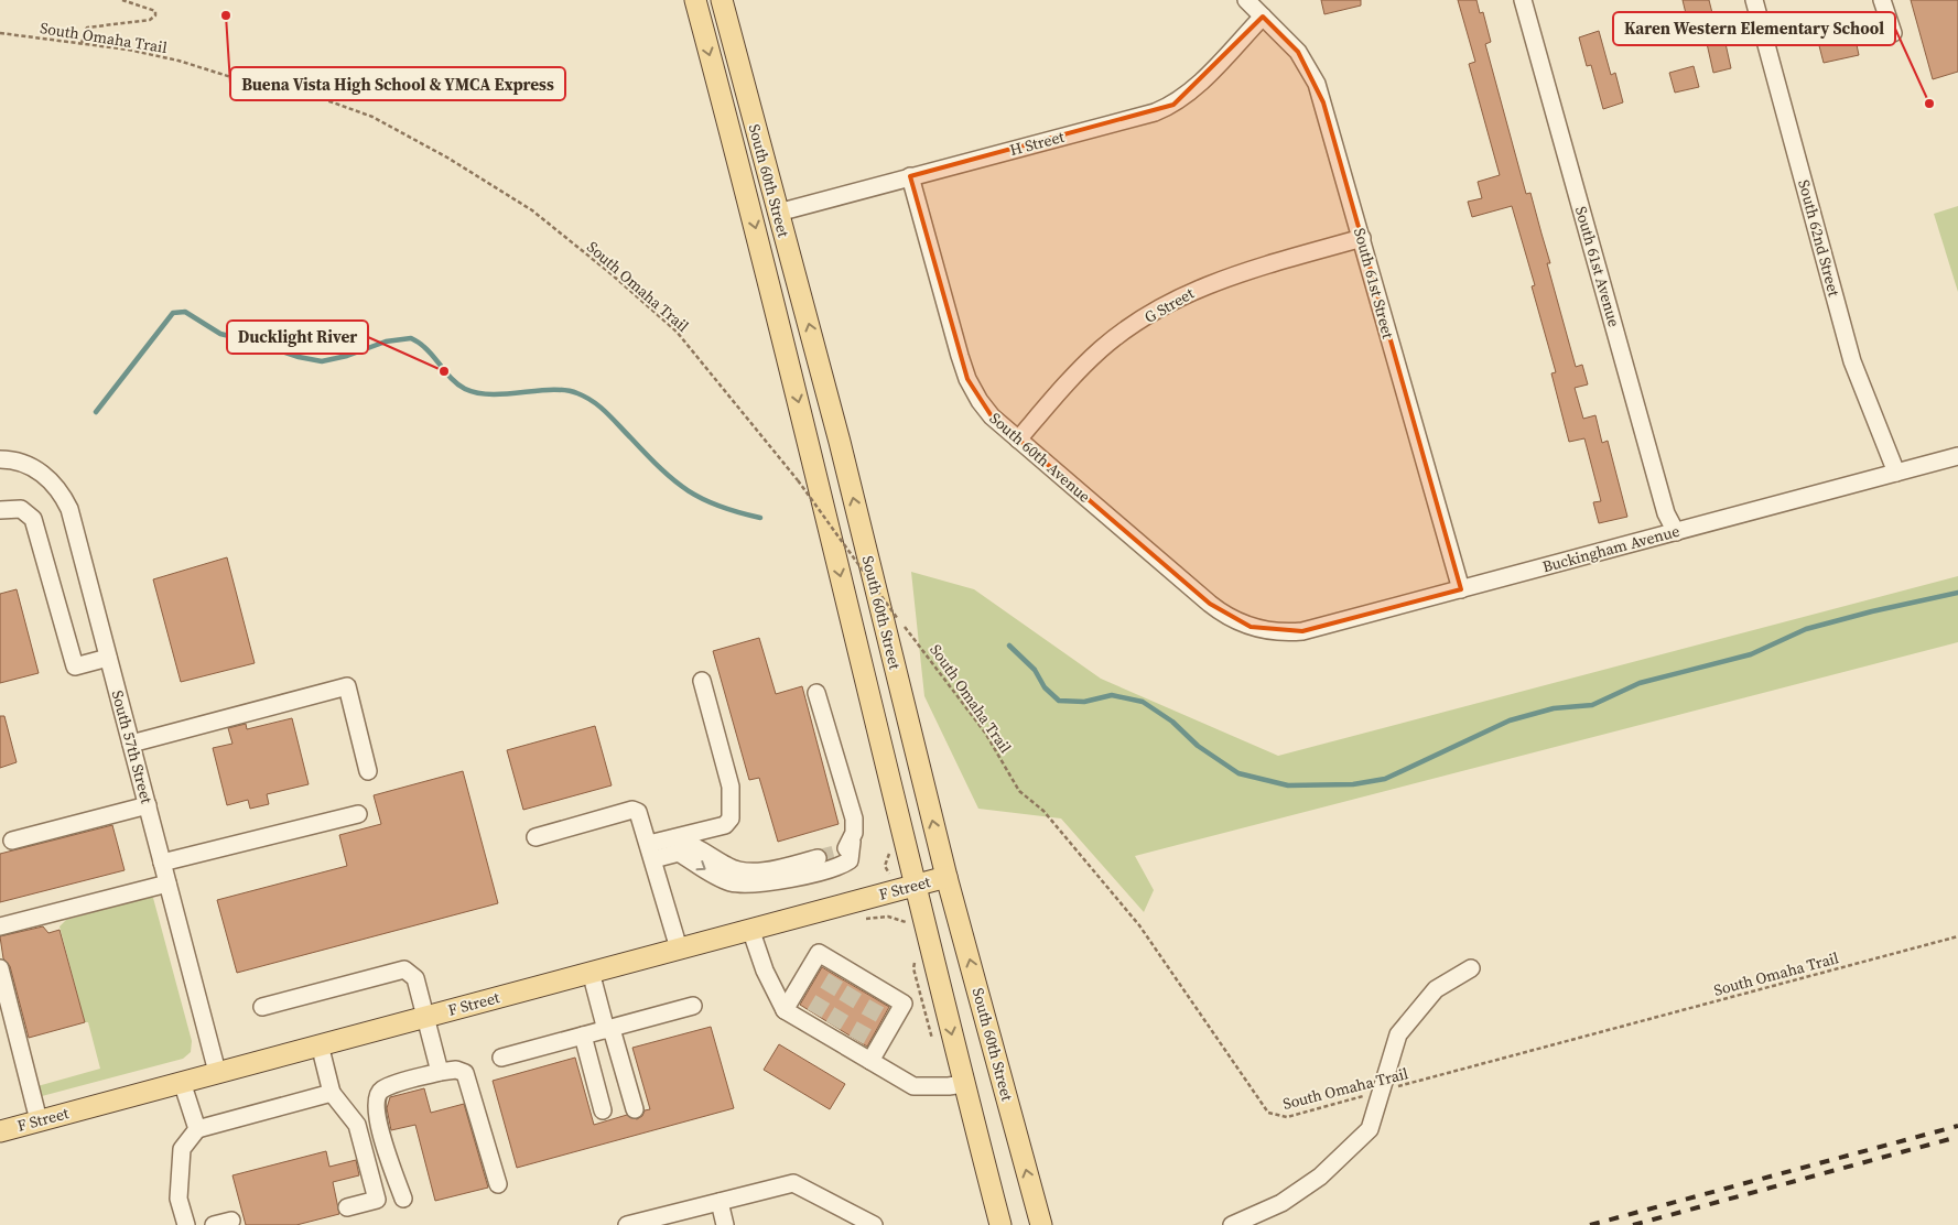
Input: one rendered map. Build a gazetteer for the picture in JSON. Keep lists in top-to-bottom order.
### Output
{
  "streets": {
    "main road": ["South 60th Street", "F Street"],
    "street": [
      "H Street",
      "South 62nd Street",
      "South 61st Avenue",
      "South 61st Street",
      "G Street",
      "South 60th Avenue",
      "Buckingham Avenue",
      "South 57th Street"
    ],
    "path": ["South Omaha Trail"]
  },
  "crossings": [
    ["H Street", "South 60th Street"],
    ["H Street", "South 61st Street"],
    ["H Street", "South 60th Avenue"],
    ["South 60th Street", "F Street"],
    ["South 62nd Street", "Buckingham Avenue"],
    ["South 61st Avenue", "Buckingham Avenue"],
    ["South 61st Street", "G Street"],
    ["South 61st Street", "Buckingham Avenue"],
    ["G Street", "South 60th Avenue"],
    ["South 60th Avenue", "Buckingham Avenue"],
    ["South 57th Street", "F Street"]
  ],
  "places": ["Buena Vista High School & YMCA Express", "Karen Western Elementary School", "Ducklight River"]
}
